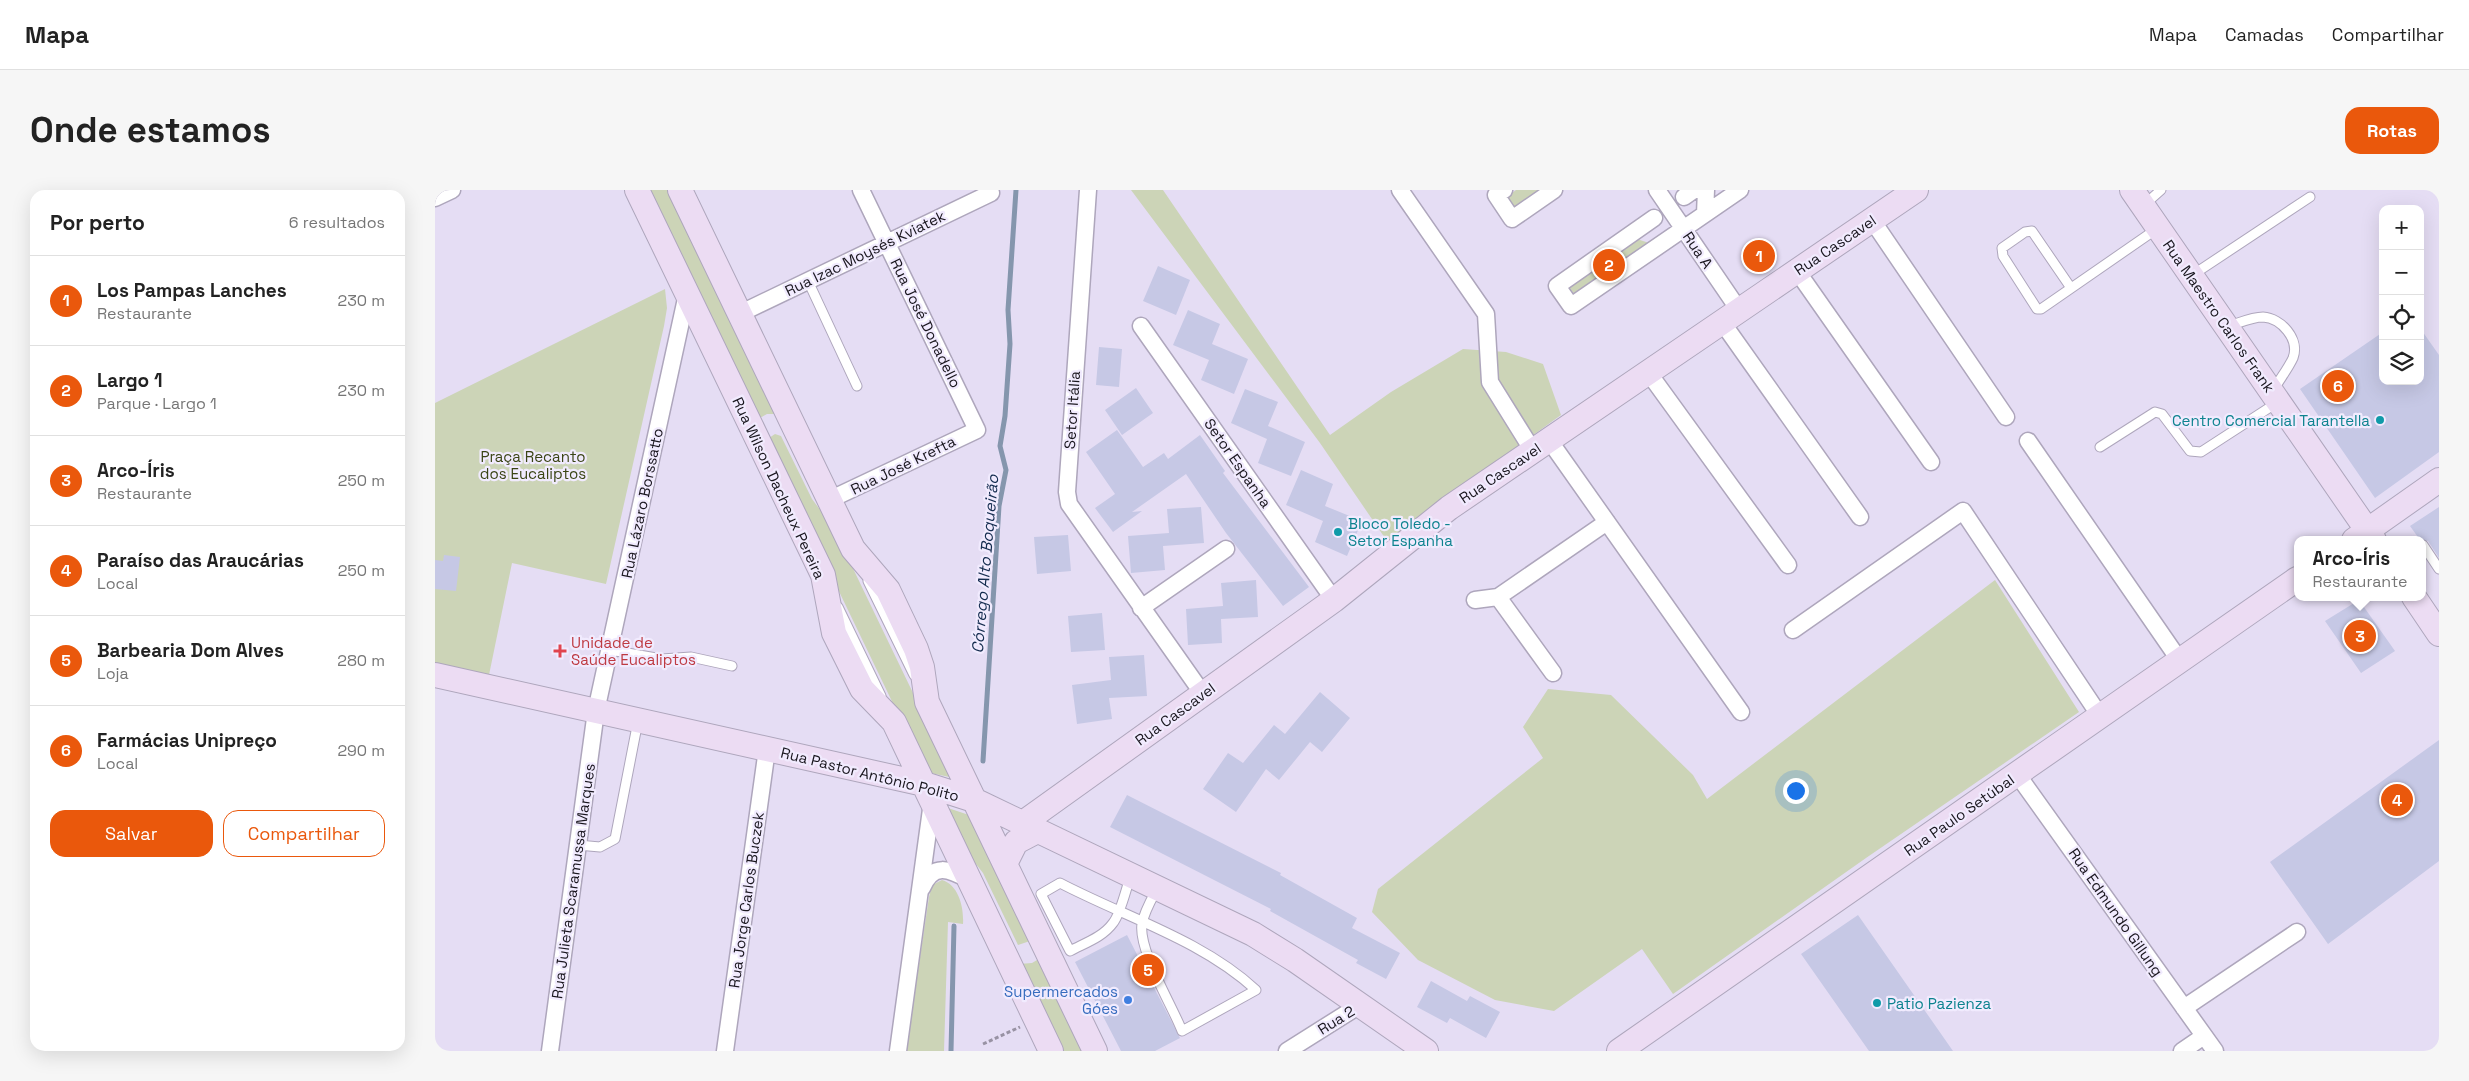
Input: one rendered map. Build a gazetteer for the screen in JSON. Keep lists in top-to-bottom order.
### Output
{
  "streets": {
    "main road": [
      "Rua Cascavel",
      "Rua Maestro Carlos Frank",
      "Rua Wilson Dacheux Pereira",
      "Rua Pastor Antônio Polito",
      "Rua Paulo Setúbal"
    ],
    "street": [
      "Rua A",
      "Rua Izac Moysés Kviatek",
      "Rua José Donadello",
      "Setor Itália",
      "Setor Espanha",
      "Rua José Krefta",
      "Rua Lázaro Borssatto",
      "Rua Julieta Scaramussa Marques",
      "Rua Jorge Carlos Buczek",
      "Rua Edmundo Gillung",
      "Rua 2"
    ]
  },
  "crossings": [
    ["Rua Cascavel", "Rua A"],
    ["Rua Cascavel", "Setor Itália"],
    ["Rua Cascavel", "Setor Espanha"],
    ["Rua Cascavel", "Rua Pastor Antônio Polito"],
    ["Rua Izac Moysés Kviatek", "Rua José Donadello"],
    ["Rua José Donadello", "Rua José Krefta"],
    ["Rua Wilson Dacheux Pereira", "Rua Lázaro Borssatto"],
    ["Rua Wilson Dacheux Pereira", "Rua Pastor Antônio Polito"],
    ["Rua Lázaro Borssatto", "Rua Pastor Antônio Polito"],
    ["Rua Lázaro Borssatto", "Rua Julieta Scaramussa Marques"],
    ["Rua Pastor Antônio Polito", "Rua Julieta Scaramussa Marques"],
    ["Rua Pastor Antônio Polito", "Rua Jorge Carlos Buczek"],
    ["Rua Pastor Antônio Polito", "Rua 2"],
    ["Rua Paulo Setúbal", "Rua Edmundo Gillung"]
  ],
  "water": ["Córrego Alto Boqueirão"],
  "parks": ["Praça Recanto dos Eucaliptos"],
  "places": {
    "other": [
      "Centro Comercial Tarantella",
      "Bloco Toledo - Setor Espanha",
      "Supermercados Góes",
      "Patio Pazienza"
    ],
    "health": ["Unidade de Saúde Eucaliptos"]
  },
  "page": {
    "header": "Mapa",
    "nav": ["Mapa", "Camadas", "Compartilhar"],
    "buttons": [
      "Rotas",
      ["Salvar", "Compartilhar"]
    ],
    "title": "Onde estamos",
    "heading": ["Por perto", "6 resultados"],
    "map_buttons": ["+", "−"],
    "pins": [
      "1",
      "2",
      "6",
      "3",
      "4",
      "5"
    ],
    "list": [
      {
        "mark": "1",
        "name": "Los Pampas Lanches",
        "note": "Restaurante",
        "value": "230 m"
      },
      {
        "mark": "2",
        "name": "Largo 1",
        "note": "Parque · Largo 1",
        "value": "230 m"
      },
      {
        "mark": "3",
        "name": "Arco-Íris",
        "note": "Restaurante",
        "value": "250 m"
      },
      {
        "mark": "4",
        "name": "Paraíso das Araucárias",
        "note": "Local",
        "value": "250 m"
      },
      {
        "mark": "5",
        "name": "Barbearia Dom Alves",
        "note": "Loja",
        "value": "280 m"
      },
      {
        "mark": "6",
        "name": "Farmácias Unipreço",
        "note": "Local",
        "value": "290 m"
      }
    ],
    "popup": ["Arco-Íris", "Restaurante"]
  }
}
